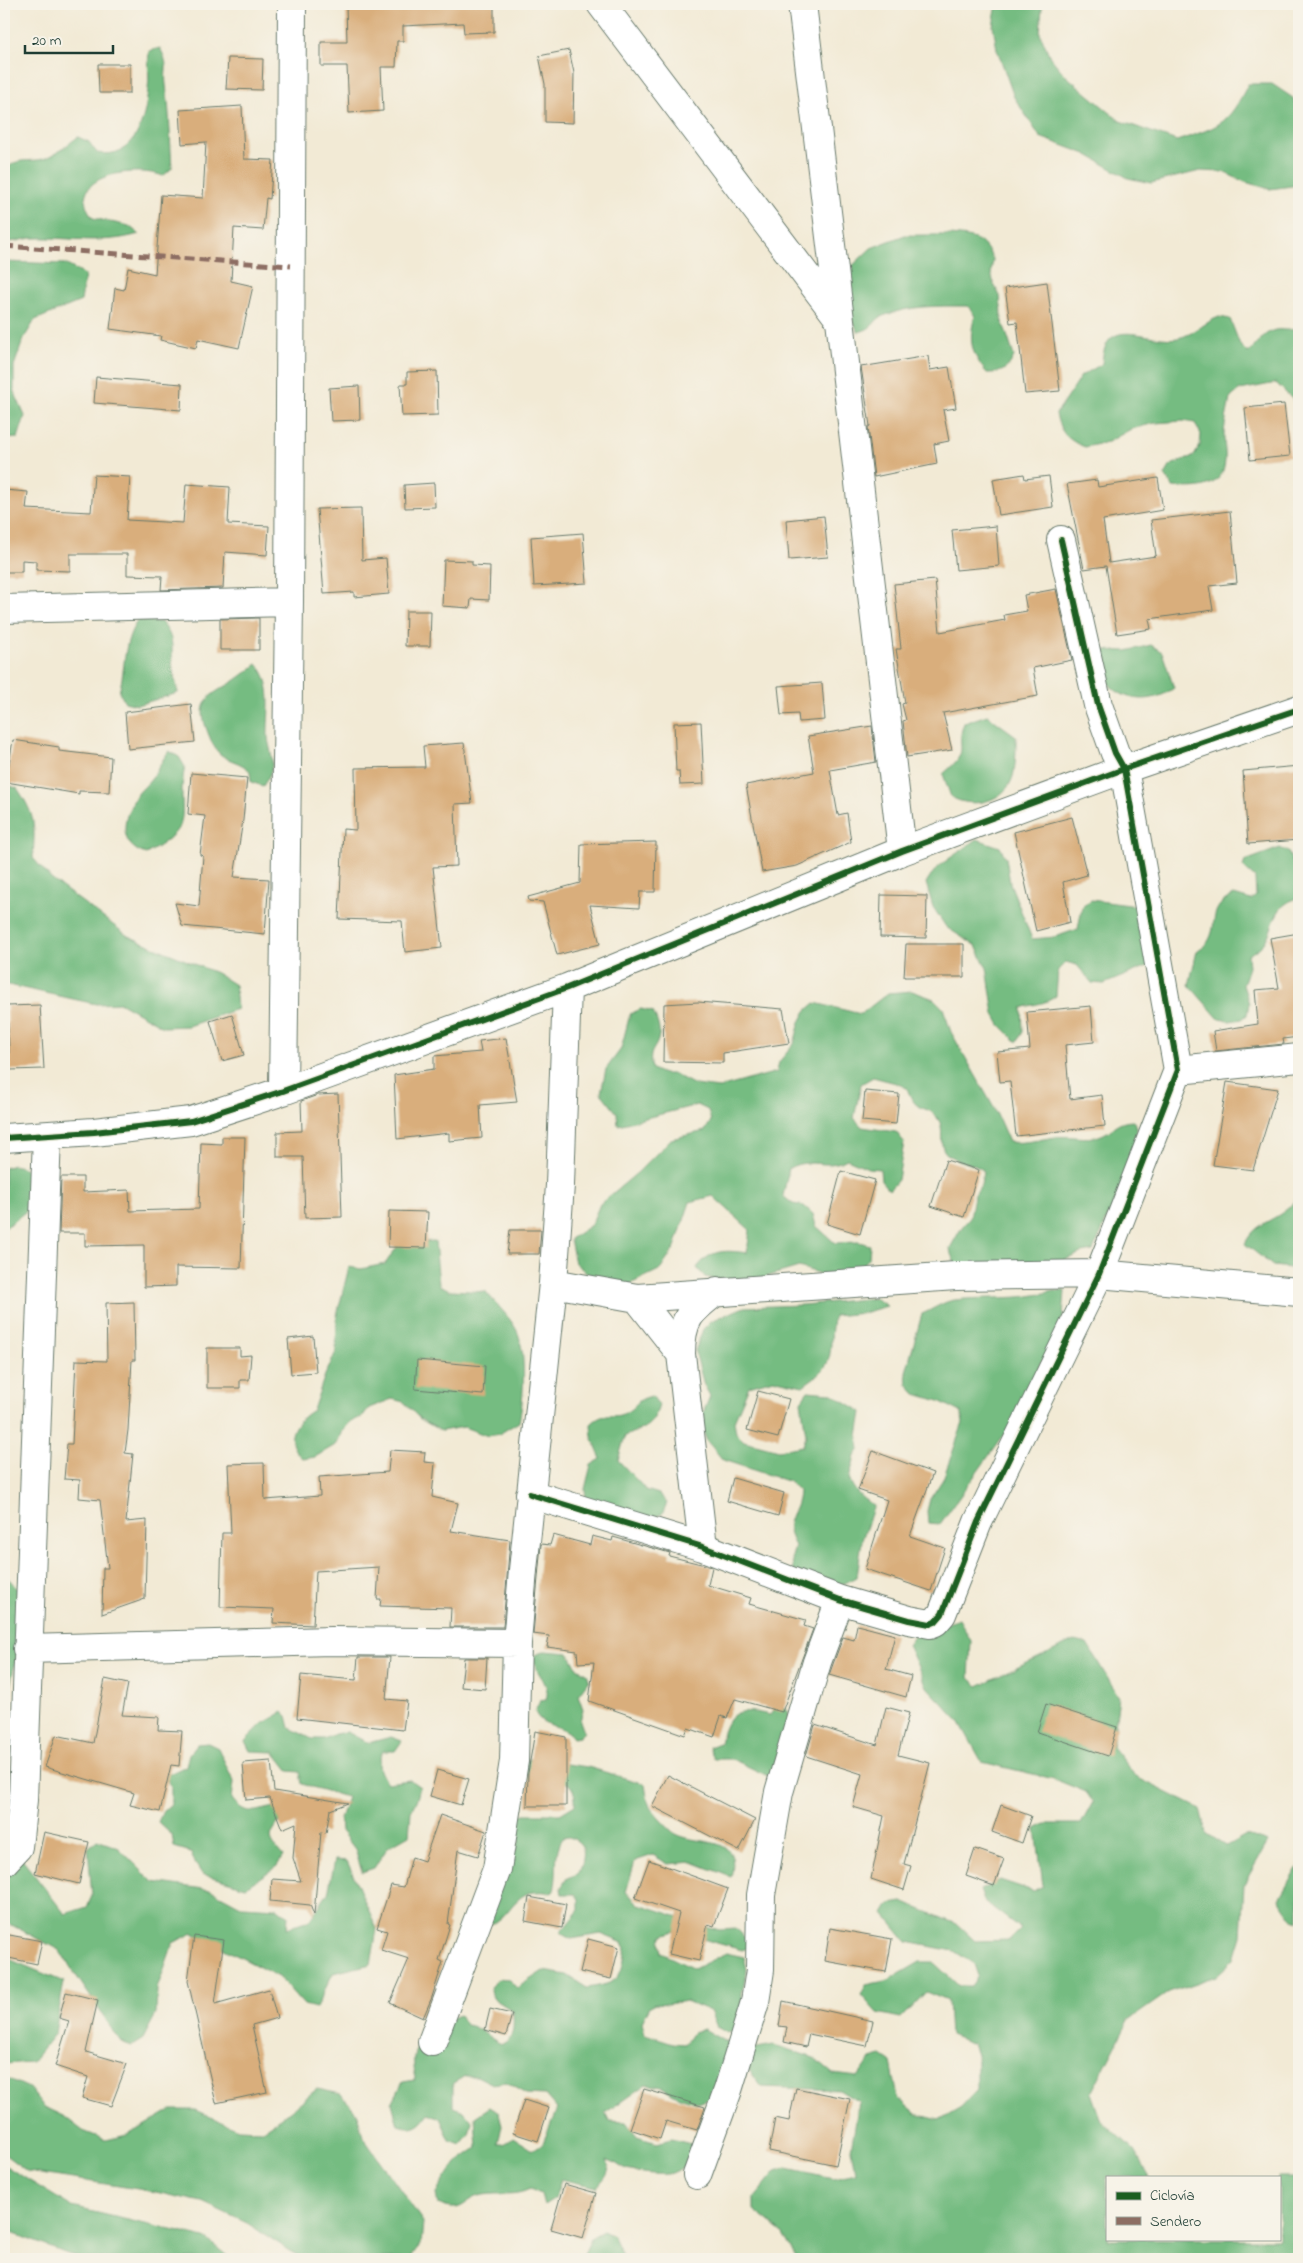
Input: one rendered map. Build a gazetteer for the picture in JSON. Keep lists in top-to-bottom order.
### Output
{
  "legend": ["Ciclovía", "Sendero"],
  "scale_bar": "20 m"
}
